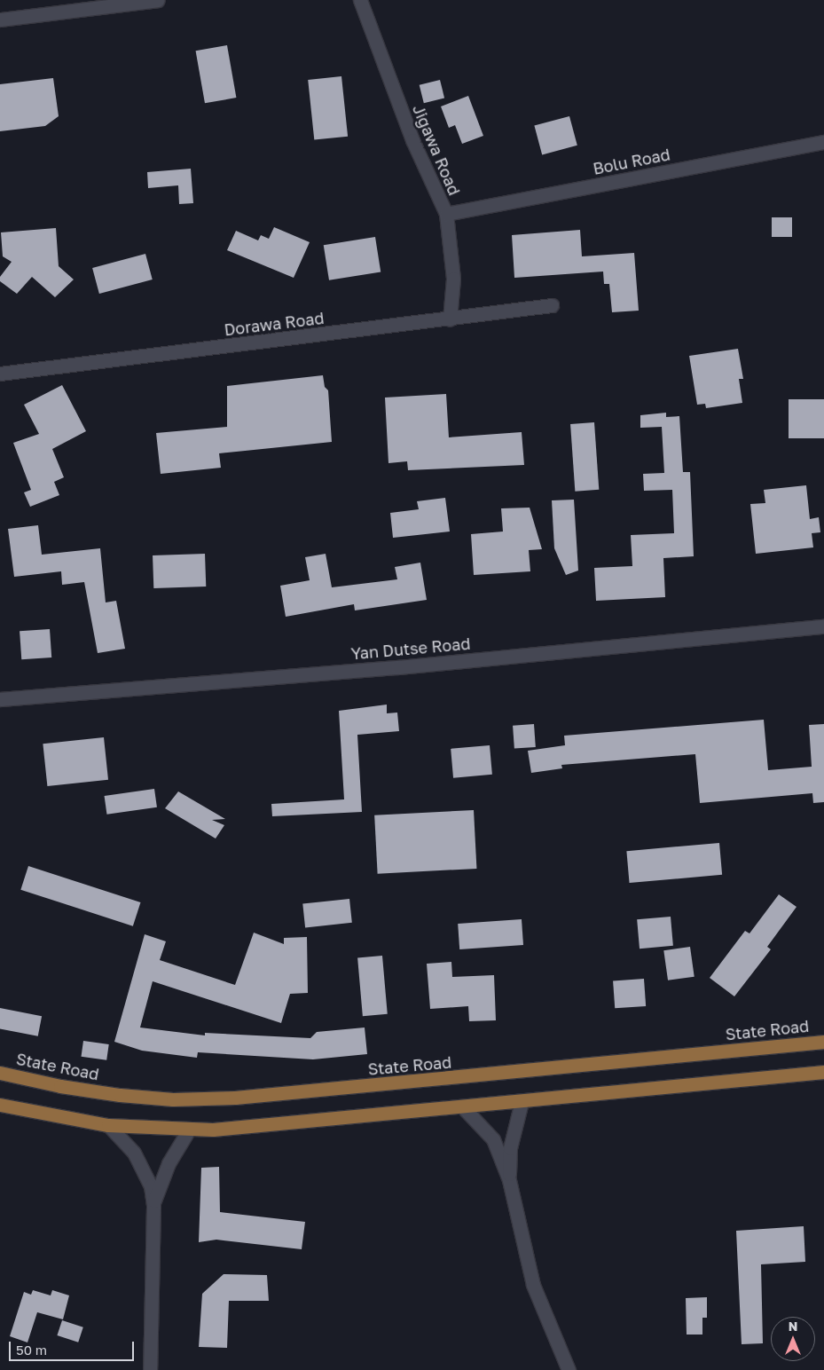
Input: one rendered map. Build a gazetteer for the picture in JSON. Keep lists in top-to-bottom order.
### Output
{
  "streets": {
    "main road": ["State Road"],
    "street": [
      "Jigawa Road",
      "Bolu Road",
      "Dorawa Road",
      "Yan Dutse Road"
    ]
  },
  "crossings": [
    ["Jigawa Road", "Bolu Road"],
    ["Jigawa Road", "Dorawa Road"]
  ],
  "scale_bar": "50 m",
  "north": "top"
}
